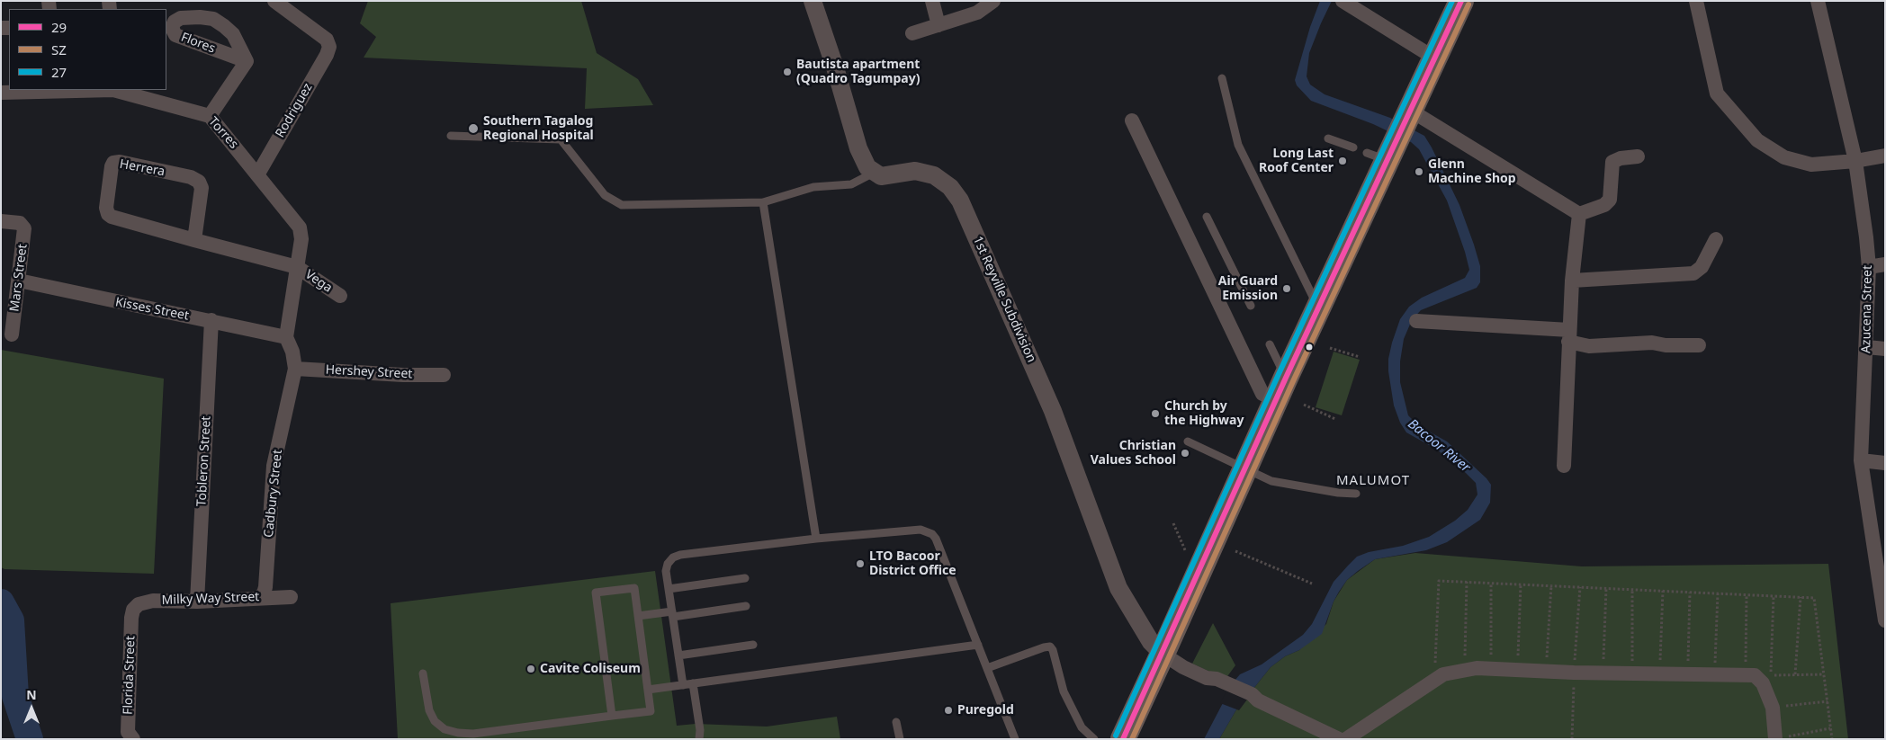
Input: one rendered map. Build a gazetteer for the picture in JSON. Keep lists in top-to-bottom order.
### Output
{
  "streets": {
    "street": [
      "Flores",
      "Rodriguez",
      "Torres",
      "Herrera",
      "Mars Street",
      "Vega",
      "1st Reyville Subdivision",
      "Kisses Street",
      "Azucena Street",
      "Hershey Street",
      "Tobleron Street",
      "Cadbury Street",
      "Milky Way Street",
      "Florida Street"
    ]
  },
  "crossings": [
    ["Rodriguez", "Torres"],
    ["Torres", "Herrera"],
    ["Torres", "Vega"],
    ["Torres", "Kisses Street"],
    ["Torres", "Cadbury Street"],
    ["Herrera", "Vega"],
    ["Mars Street", "Kisses Street"],
    ["Kisses Street", "Tobleron Street"],
    ["Kisses Street", "Cadbury Street"],
    ["Hershey Street", "Cadbury Street"],
    ["Tobleron Street", "Milky Way Street"],
    ["Cadbury Street", "Milky Way Street"],
    ["Milky Way Street", "Florida Street"]
  ],
  "districts": ["MALUMOT"],
  "water": ["Bacoor River"],
  "places": [
    "Bautista apartment (Quadro Tagumpay)",
    "Southern Tagalog Regional Hospital",
    "Long Last Roof Center",
    "Glenn Machine Shop",
    "Air Guard Emission",
    "Church by the Highway",
    "Christian Values School",
    "LTO Bacoor District Office",
    "Cavite Coliseum",
    "Puregold"
  ],
  "lines": ["transit line 29", "transit line 27", "transit line SZ"],
  "legend": ["29", "SZ", "27"],
  "north": "top"
}
